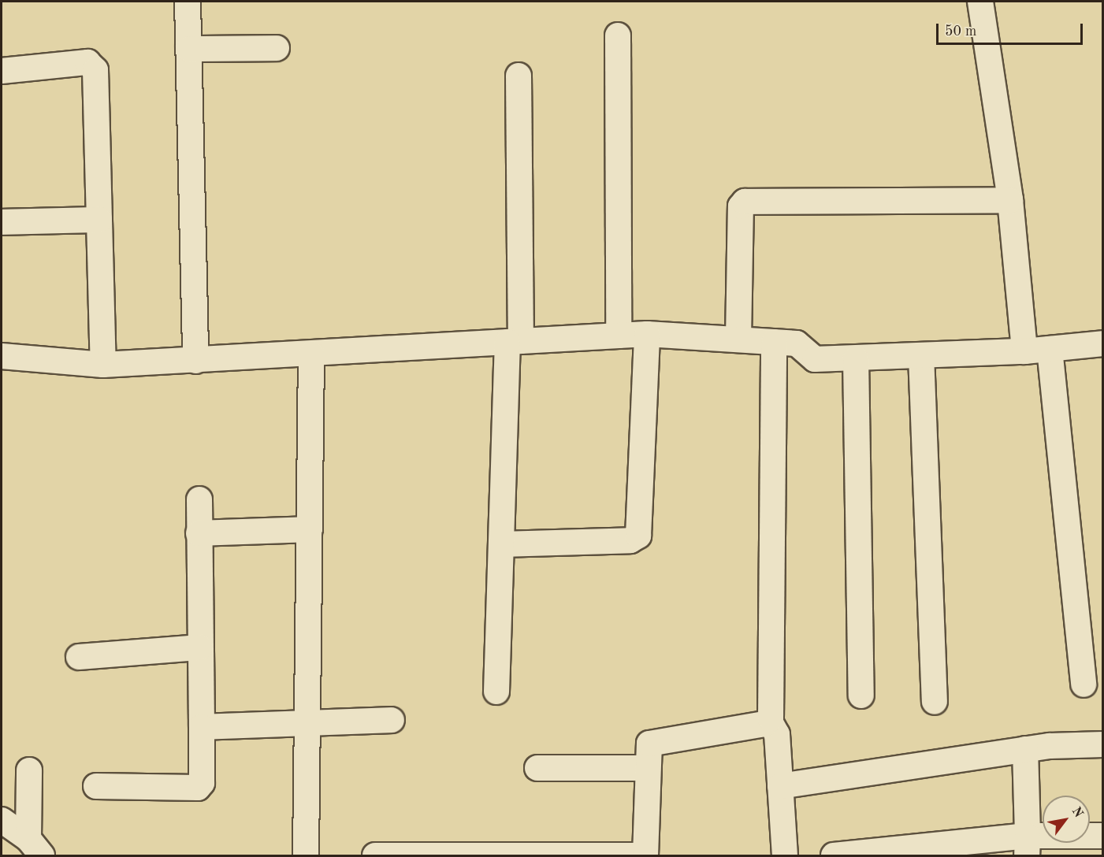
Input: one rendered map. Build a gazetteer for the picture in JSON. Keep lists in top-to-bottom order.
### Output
{
  "scale_bar": "50 m",
  "north": "top right"
}
